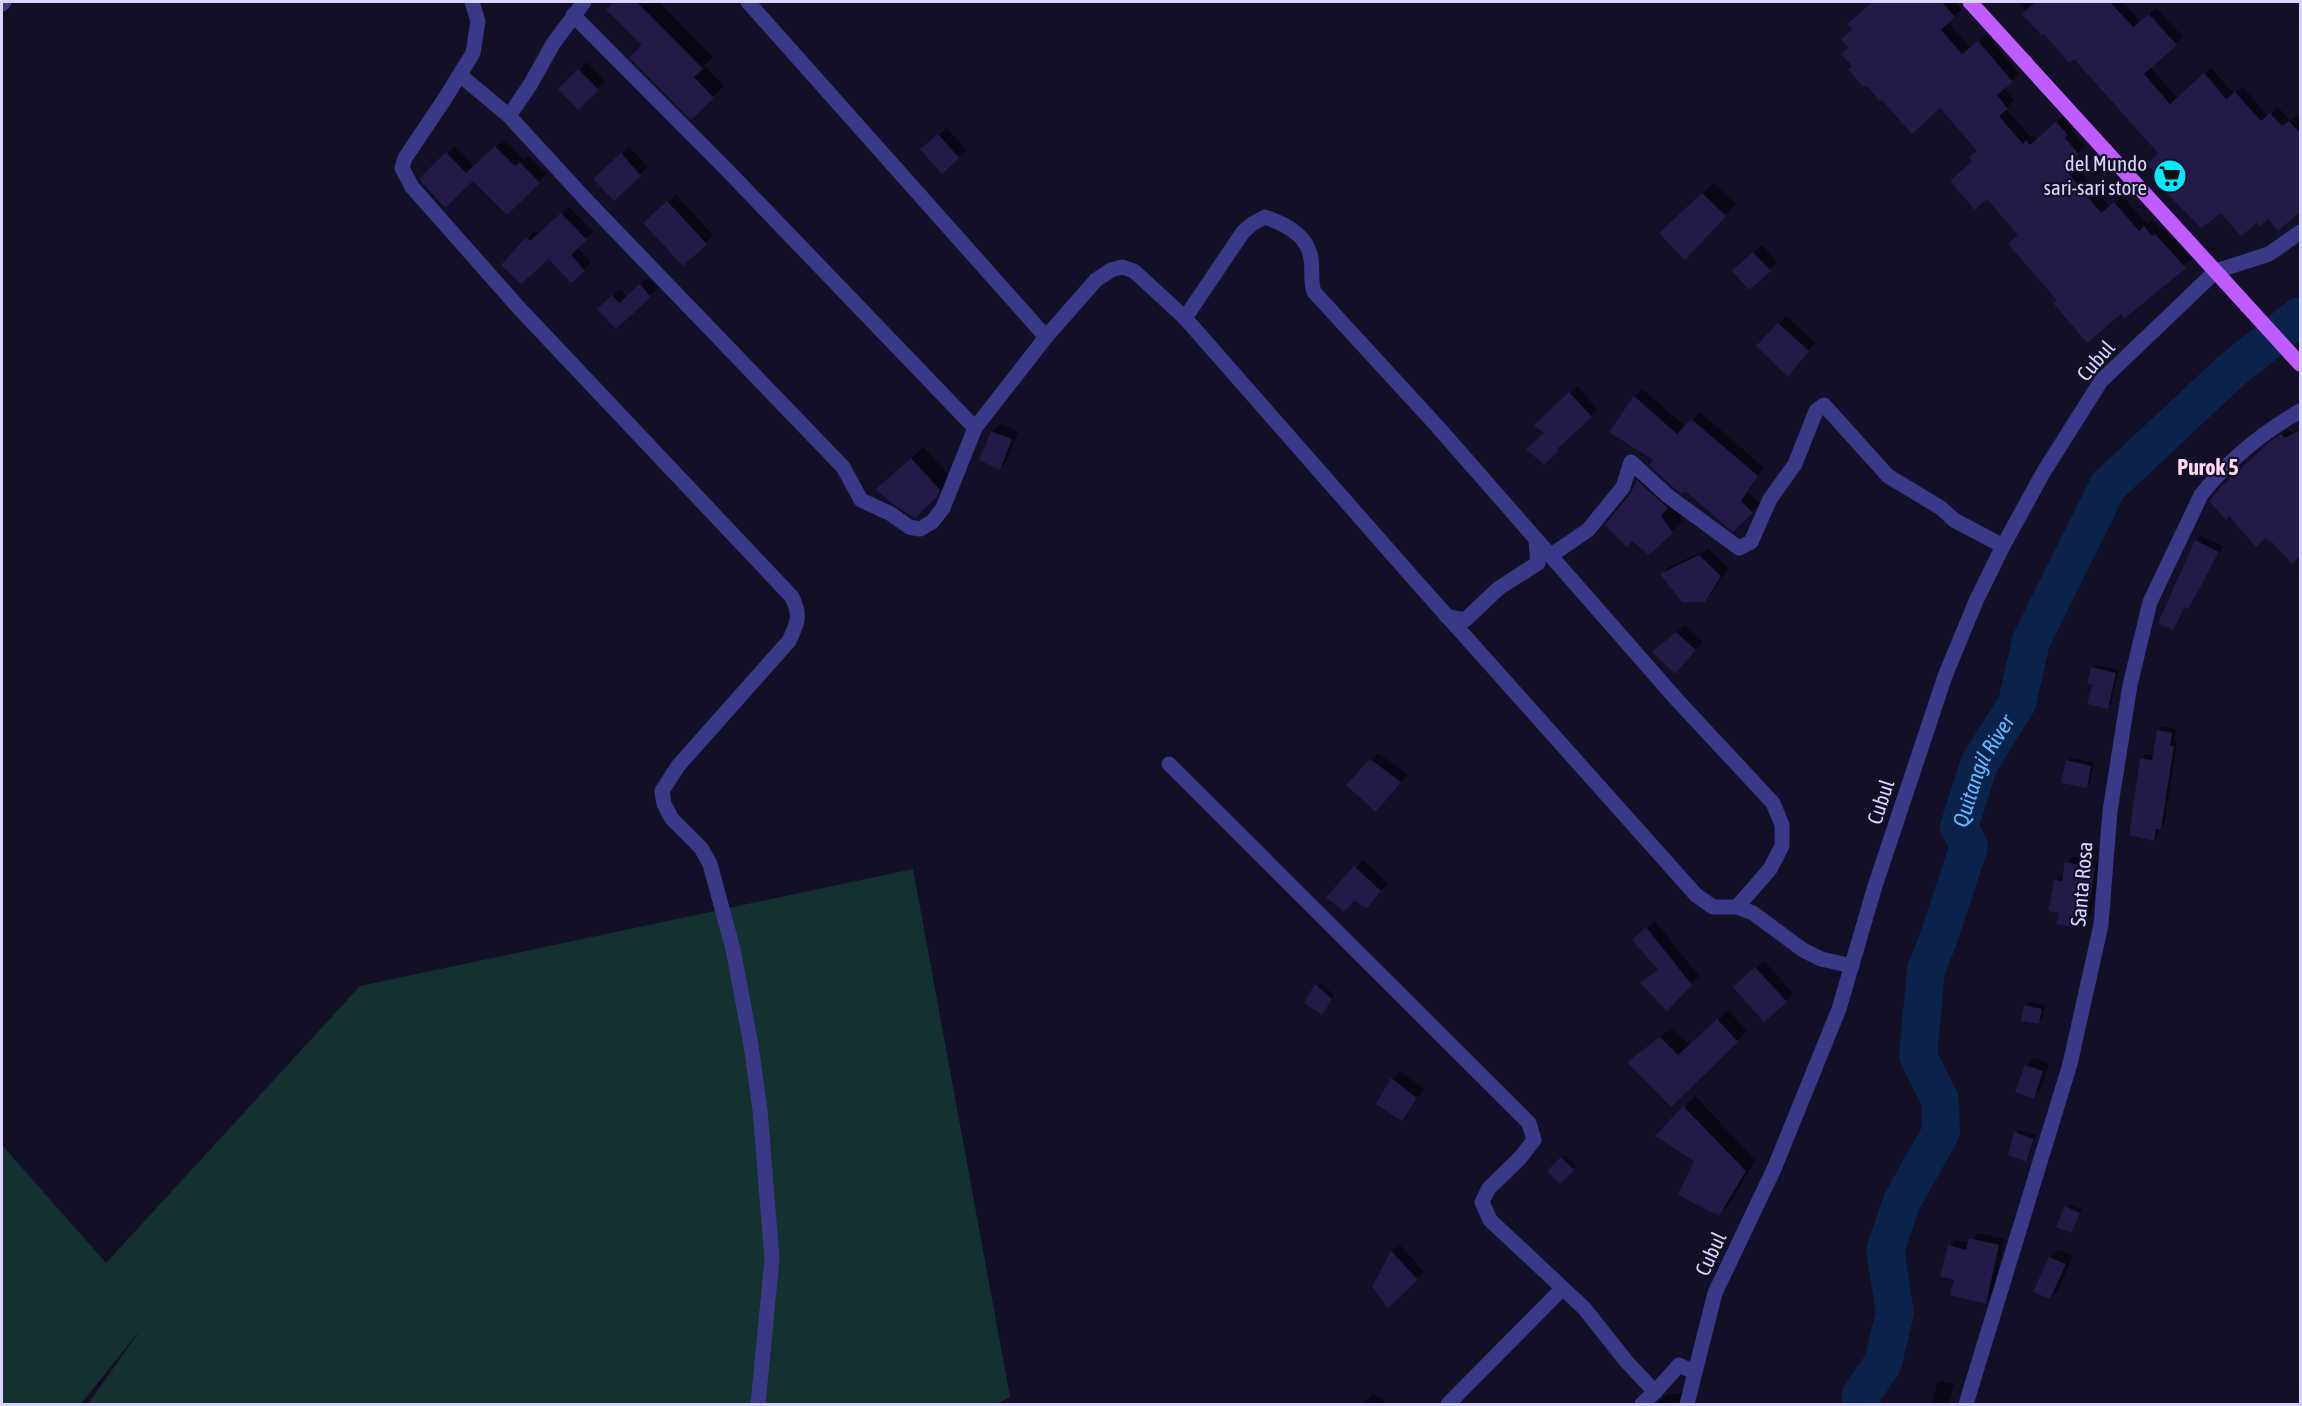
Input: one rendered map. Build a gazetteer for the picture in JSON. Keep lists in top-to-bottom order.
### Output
{
  "streets": {
    "street": ["Cubul", "Santa Rosa"]
  },
  "districts": ["Purok 5"],
  "water": ["Quitangil River"],
  "places": {
    "supermarket": ["del Mundo sari-sari store"]
  }
}
